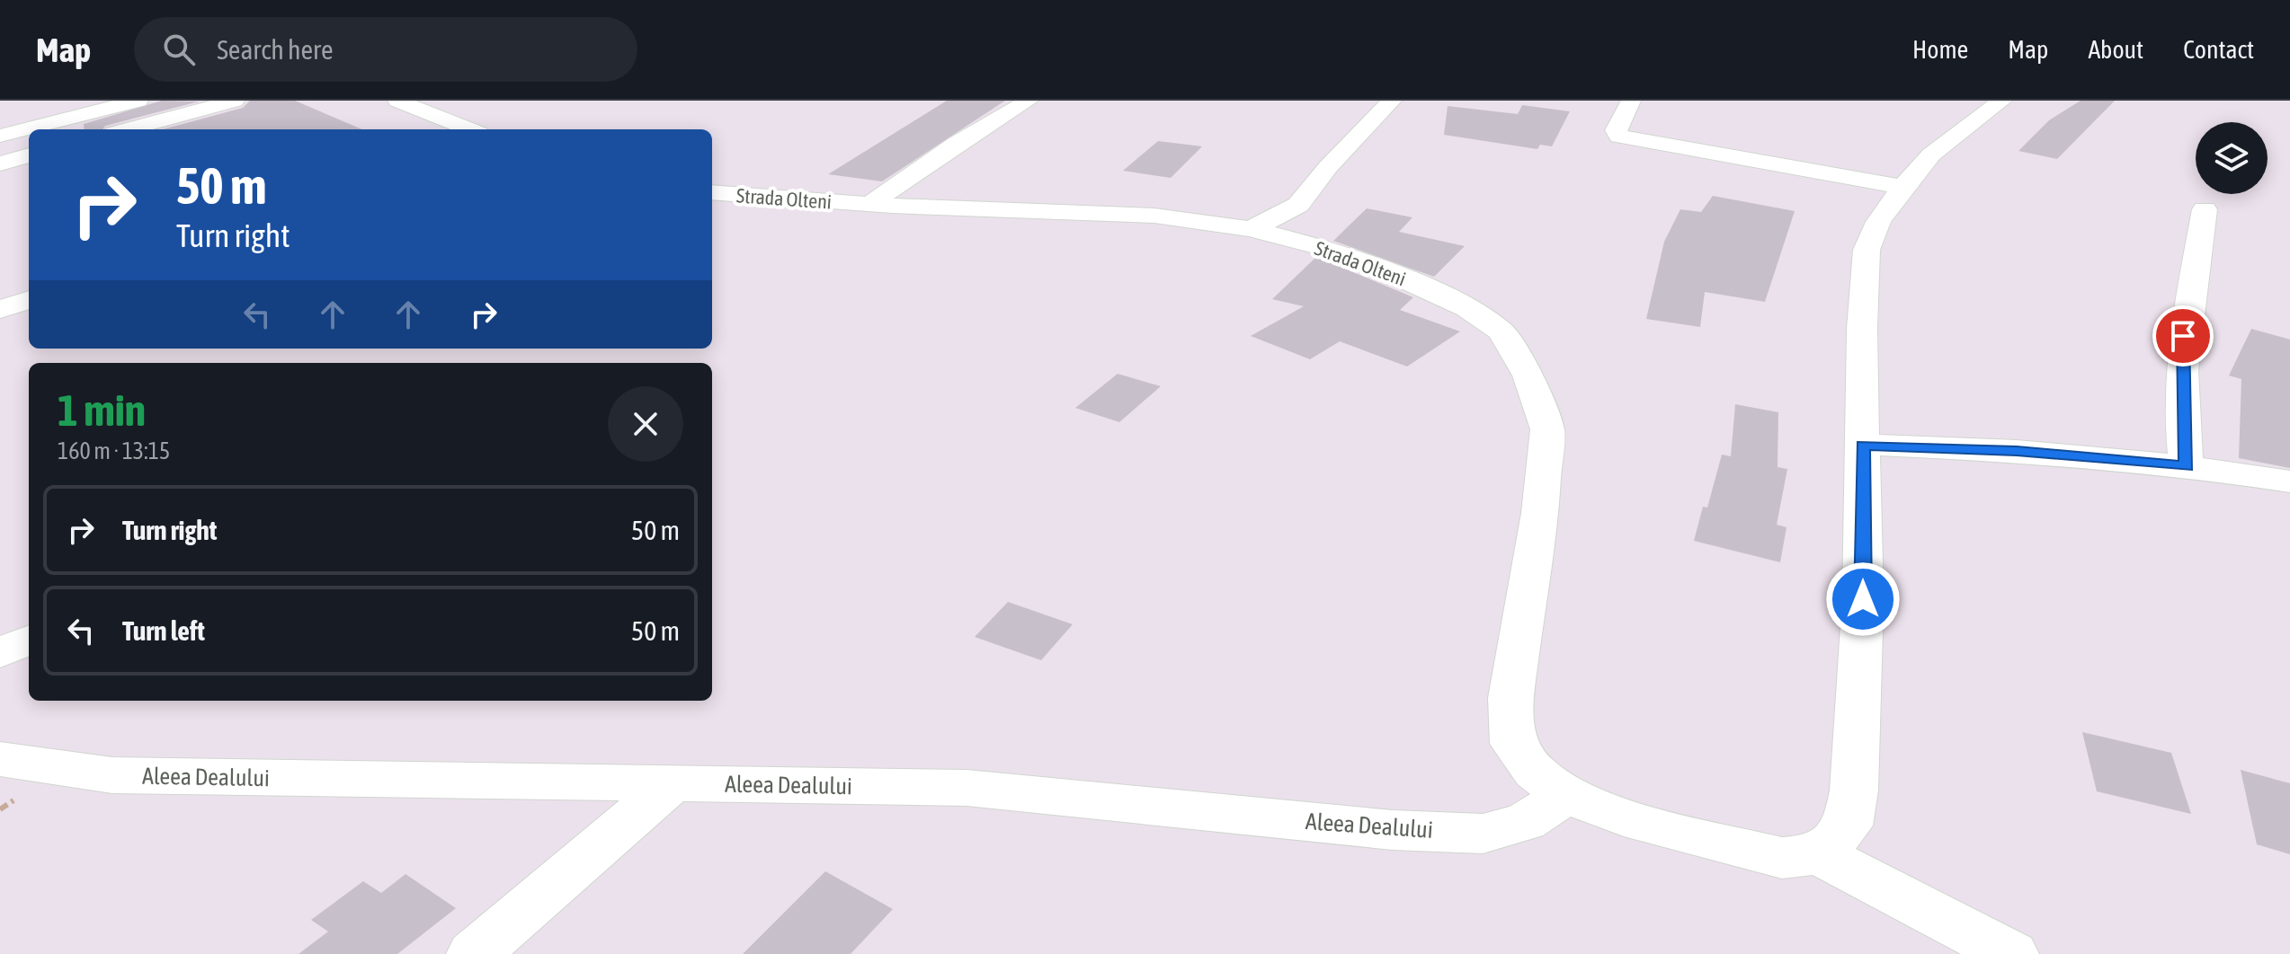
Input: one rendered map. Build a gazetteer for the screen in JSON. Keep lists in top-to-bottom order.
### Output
{
  "streets": {
    "street": ["Strada Olteni", "Aleea Dealului"]
  },
  "crossings": [
    ["Strada Olteni", "Aleea Dealului"]
  ],
  "page": {
    "header": "Map",
    "search": "Search here",
    "nav": [
      "Home",
      "Map",
      "About",
      "Contact"
    ],
    "turn": ["50 m", "Turn right"],
    "heading": ["1 min", "160 m · 13:15"],
    "list": [
      {
        "name": "Turn right",
        "value": "50 m"
      },
      {
        "name": "Turn left",
        "value": "50 m"
      }
    ]
  }
}
